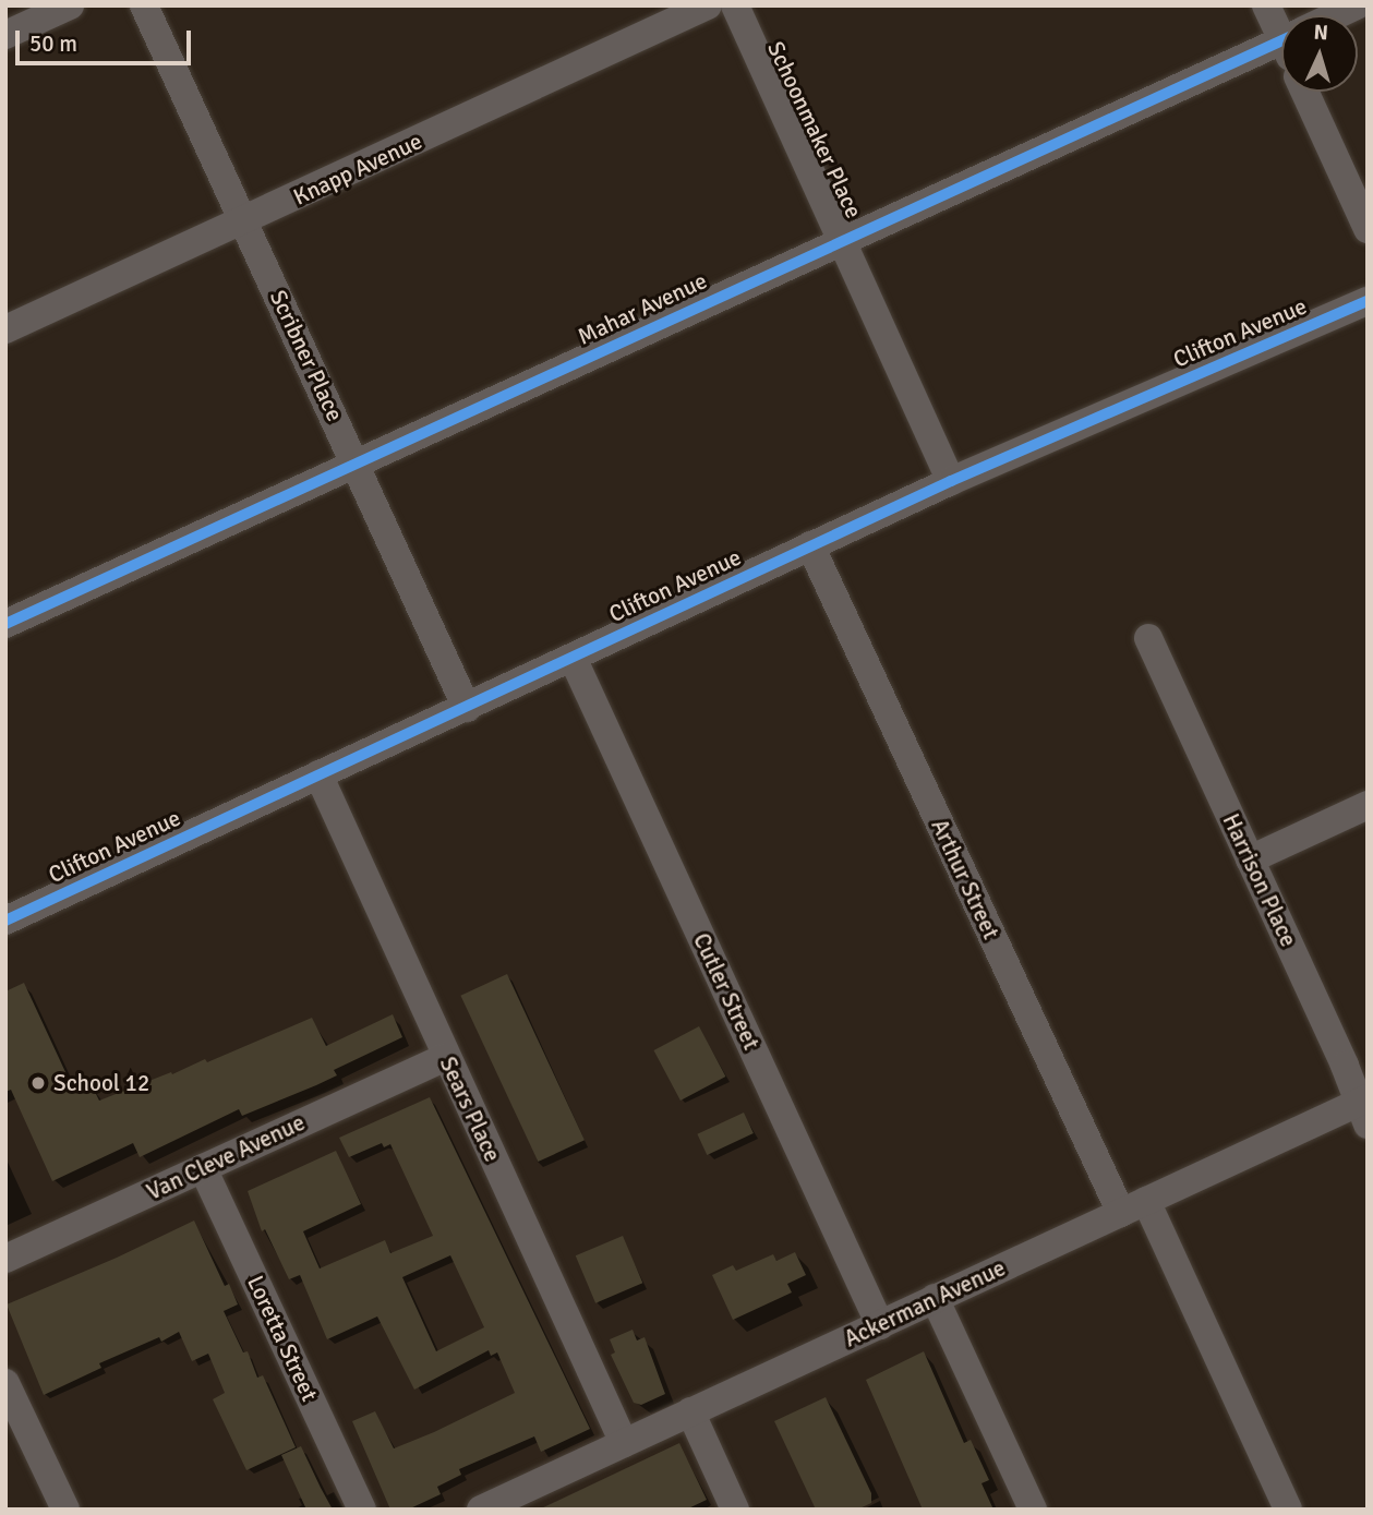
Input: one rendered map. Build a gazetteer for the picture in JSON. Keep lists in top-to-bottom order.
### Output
{
  "streets": {
    "street": [
      "Schoonmaker Place",
      "Knapp Avenue",
      "Mahar Avenue",
      "Clifton Avenue",
      "Scribner Place",
      "Arthur Street",
      "Harrison Place",
      "Cutler Street",
      "Sears Place",
      "Van Cleve Avenue",
      "Ackerman Avenue",
      "Loretta Street"
    ]
  },
  "crossings": [
    ["Schoonmaker Place", "Mahar Avenue"],
    ["Schoonmaker Place", "Clifton Avenue"],
    ["Knapp Avenue", "Scribner Place"],
    ["Mahar Avenue", "Scribner Place"],
    ["Clifton Avenue", "Scribner Place"],
    ["Clifton Avenue", "Arthur Street"],
    ["Clifton Avenue", "Cutler Street"],
    ["Clifton Avenue", "Sears Place"],
    ["Arthur Street", "Ackerman Avenue"],
    ["Harrison Place", "Ackerman Avenue"],
    ["Cutler Street", "Ackerman Avenue"],
    ["Sears Place", "Van Cleve Avenue"],
    ["Sears Place", "Ackerman Avenue"],
    ["Van Cleve Avenue", "Loretta Street"]
  ],
  "places": ["School 12"],
  "scale_bar": "50 m",
  "north": "top"
}
